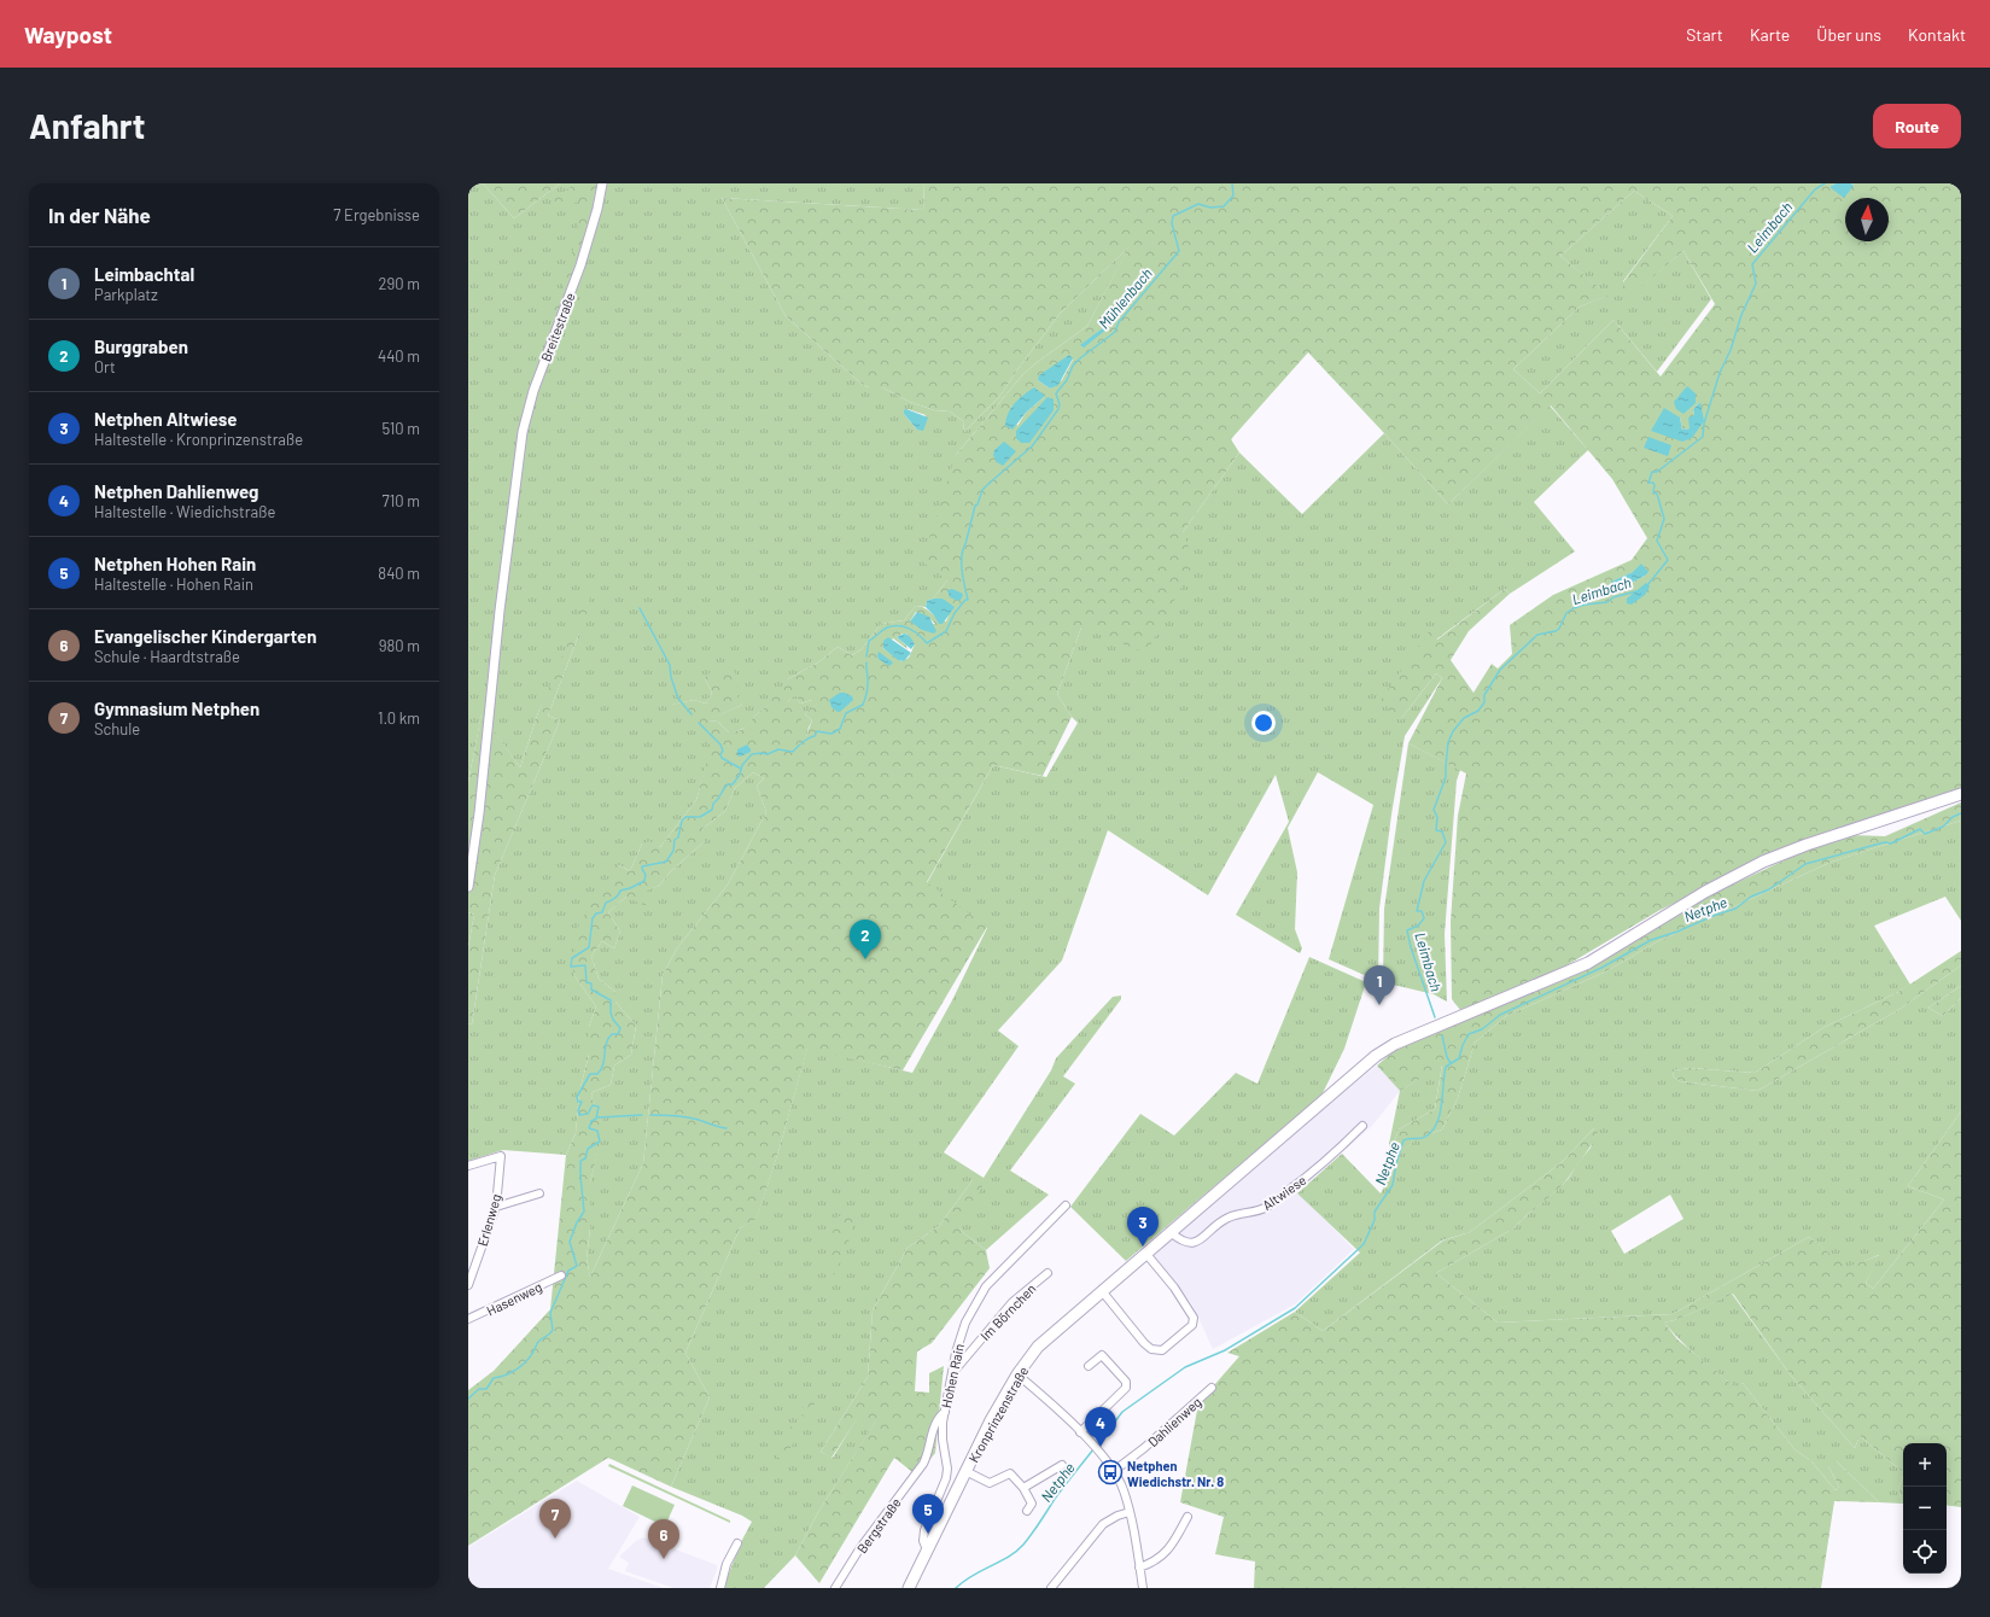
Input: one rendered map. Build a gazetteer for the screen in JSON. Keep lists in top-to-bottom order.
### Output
{
  "streets": {
    "main road": ["Kronprinzenstraße"],
    "street": [
      "Breitestraße",
      "Altwiese",
      "Erlenweg",
      "Hasenweg",
      "Im Börnchen",
      "Hohen Rain",
      "Dahlienweg",
      "Bergstraße"
    ]
  },
  "crossings": [
    ["Altwiese", "Kronprinzenstraße"],
    ["Im Börnchen", "Hohen Rain"],
    ["Hohen Rain", "Kronprinzenstraße"],
    ["Hohen Rain", "Bergstraße"]
  ],
  "water": ["Leimbach", "Mühlenbach", "Netphe"],
  "places": {
    "bus stop": ["Netphen Wiedichstr. Nr. 8"]
  },
  "north": "top",
  "page": {
    "header": "Waypost",
    "nav": [
      "Start",
      "Karte",
      "Über uns",
      "Kontakt"
    ],
    "buttons": "Route",
    "title": "Anfahrt",
    "heading": ["In der Nähe", "7 Ergebnisse"],
    "list": [
      {
        "mark": "1",
        "name": "Leimbachtal",
        "note": "Parkplatz",
        "value": "290 m"
      },
      {
        "mark": "2",
        "name": "Burggraben",
        "note": "Ort",
        "value": "440 m"
      },
      {
        "mark": "3",
        "name": "Netphen Altwiese",
        "note": "Haltestelle · Kronprinzenstraße",
        "value": "510 m"
      },
      {
        "mark": "4",
        "name": "Netphen Dahlienweg",
        "note": "Haltestelle · Wiedichstraße",
        "value": "710 m"
      },
      {
        "mark": "5",
        "name": "Netphen Hohen Rain",
        "note": "Haltestelle · Hohen Rain",
        "value": "840 m"
      },
      {
        "mark": "6",
        "name": "Evangelischer Kindergarten",
        "note": "Schule · Haardtstraße",
        "value": "980 m"
      },
      {
        "mark": "7",
        "name": "Gymnasium Netphen",
        "note": "Schule",
        "value": "1.0 km"
      }
    ],
    "pins": [
      "2",
      "1",
      "3",
      "4",
      "5",
      "7",
      "6"
    ],
    "map_buttons": ["+", "−"]
  }
}
